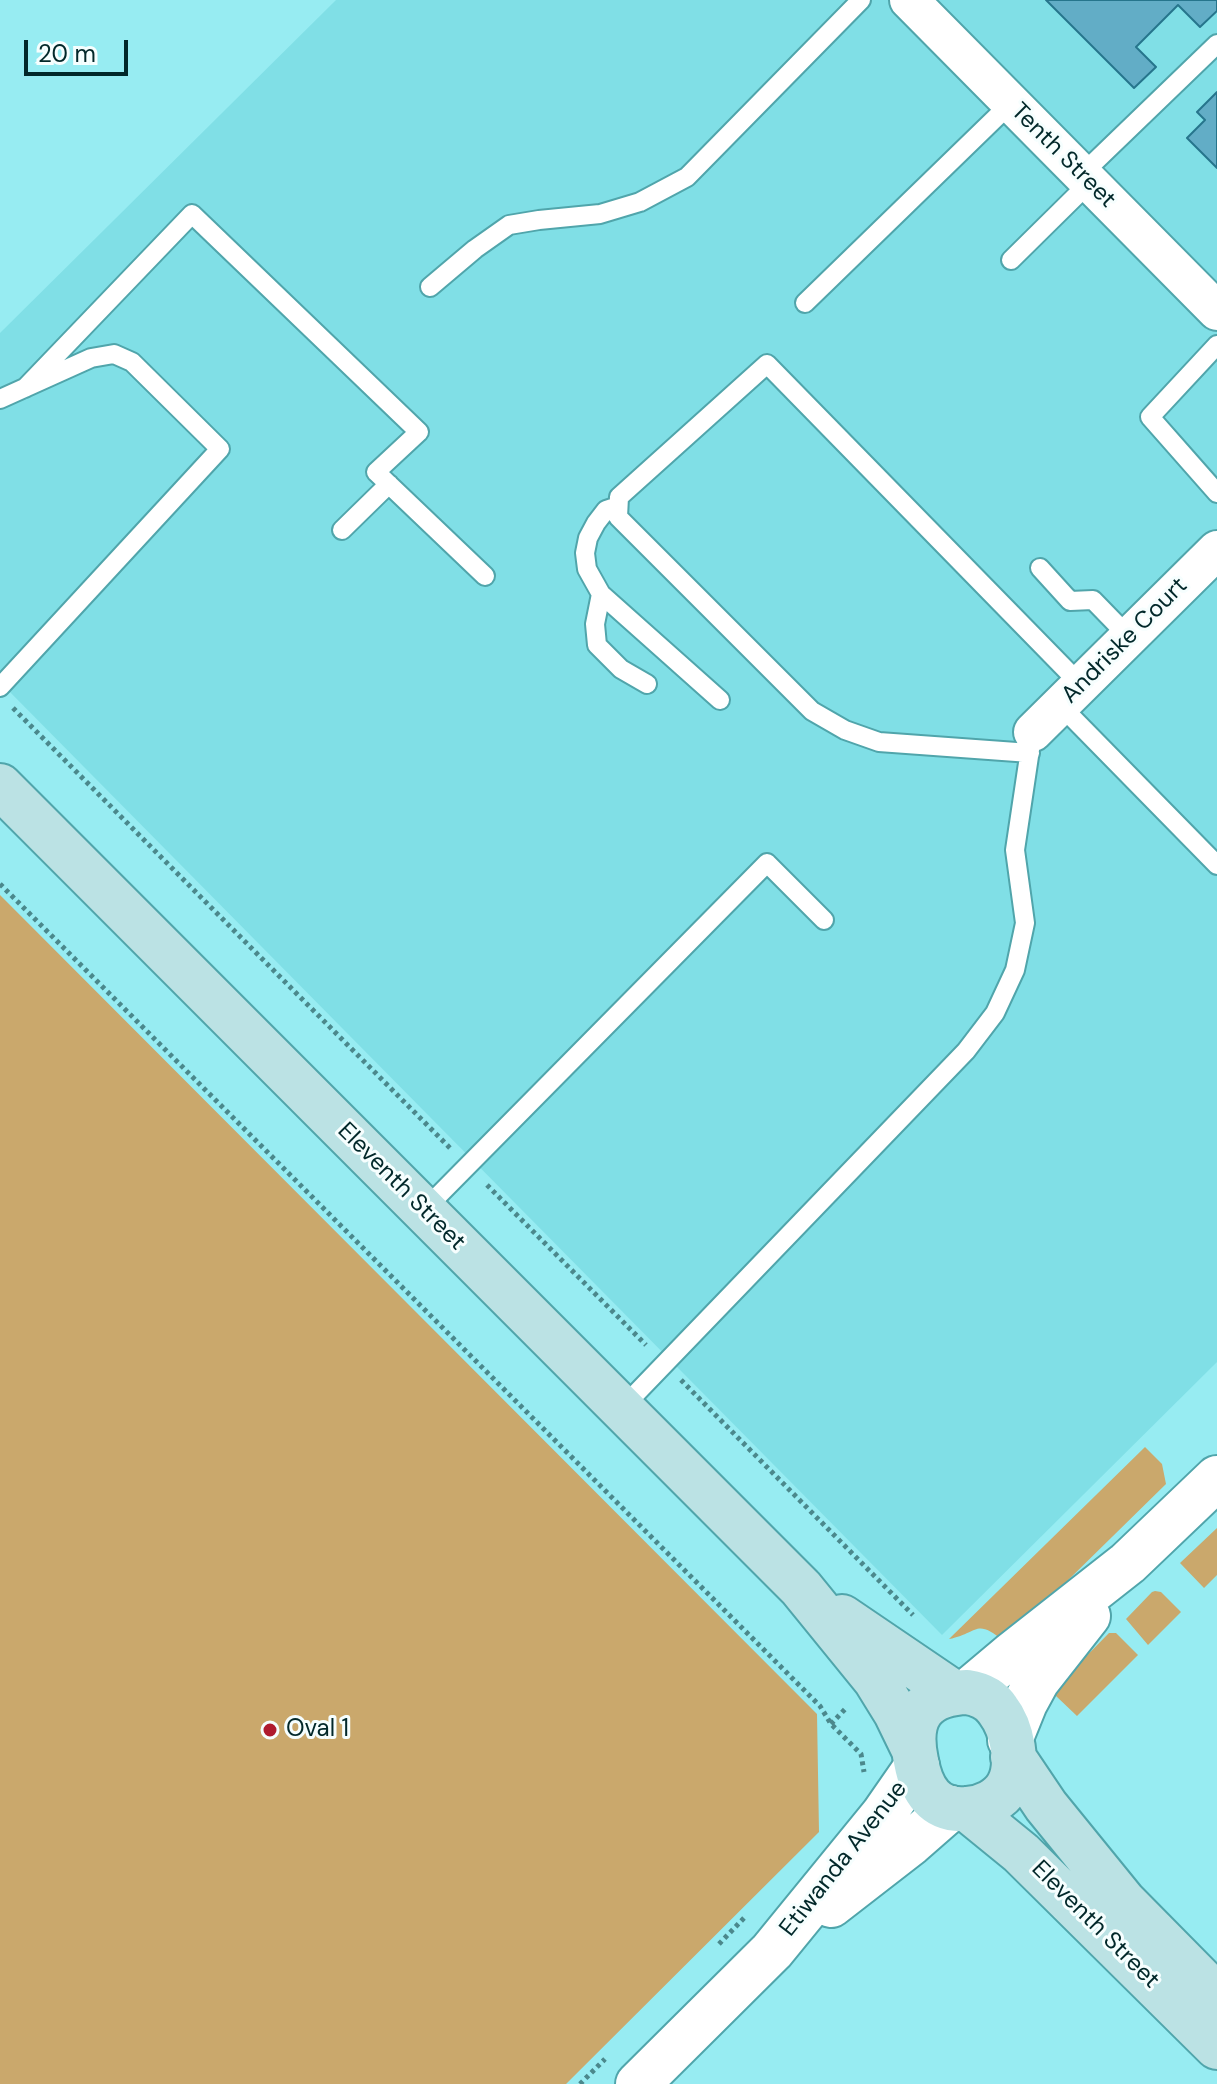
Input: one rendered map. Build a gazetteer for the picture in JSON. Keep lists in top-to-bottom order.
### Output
{
  "streets": {
    "main road": ["Eleventh Street"],
    "street": ["Tenth Street", "Andriske Court", "Etiwanda Avenue"]
  },
  "crossings": [
    ["Eleventh Street", "Etiwanda Avenue"]
  ],
  "places": ["Oval 1"],
  "scale_bar": "20 m"
}
